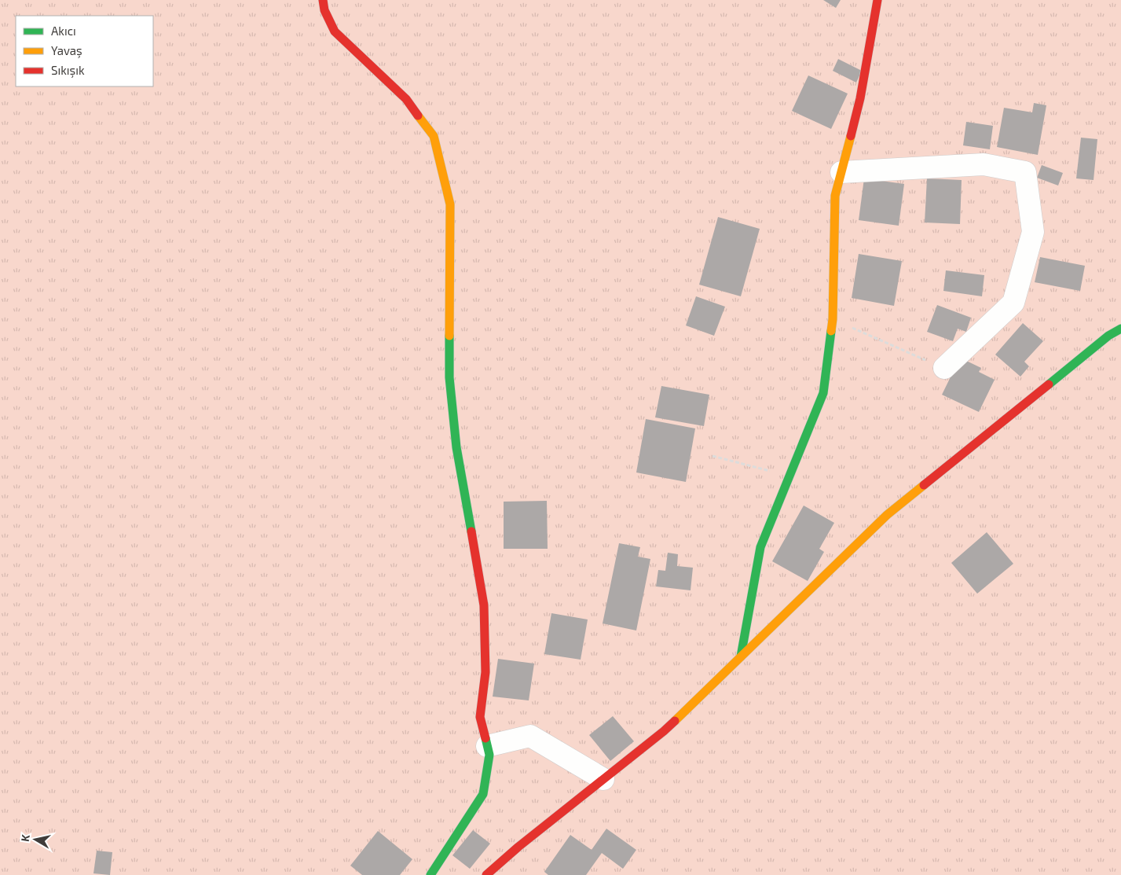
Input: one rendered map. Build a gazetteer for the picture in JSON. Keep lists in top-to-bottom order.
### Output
{
  "legend": ["Akıcı", "Yavaş", "Sıkışık"],
  "north": "left"
}
